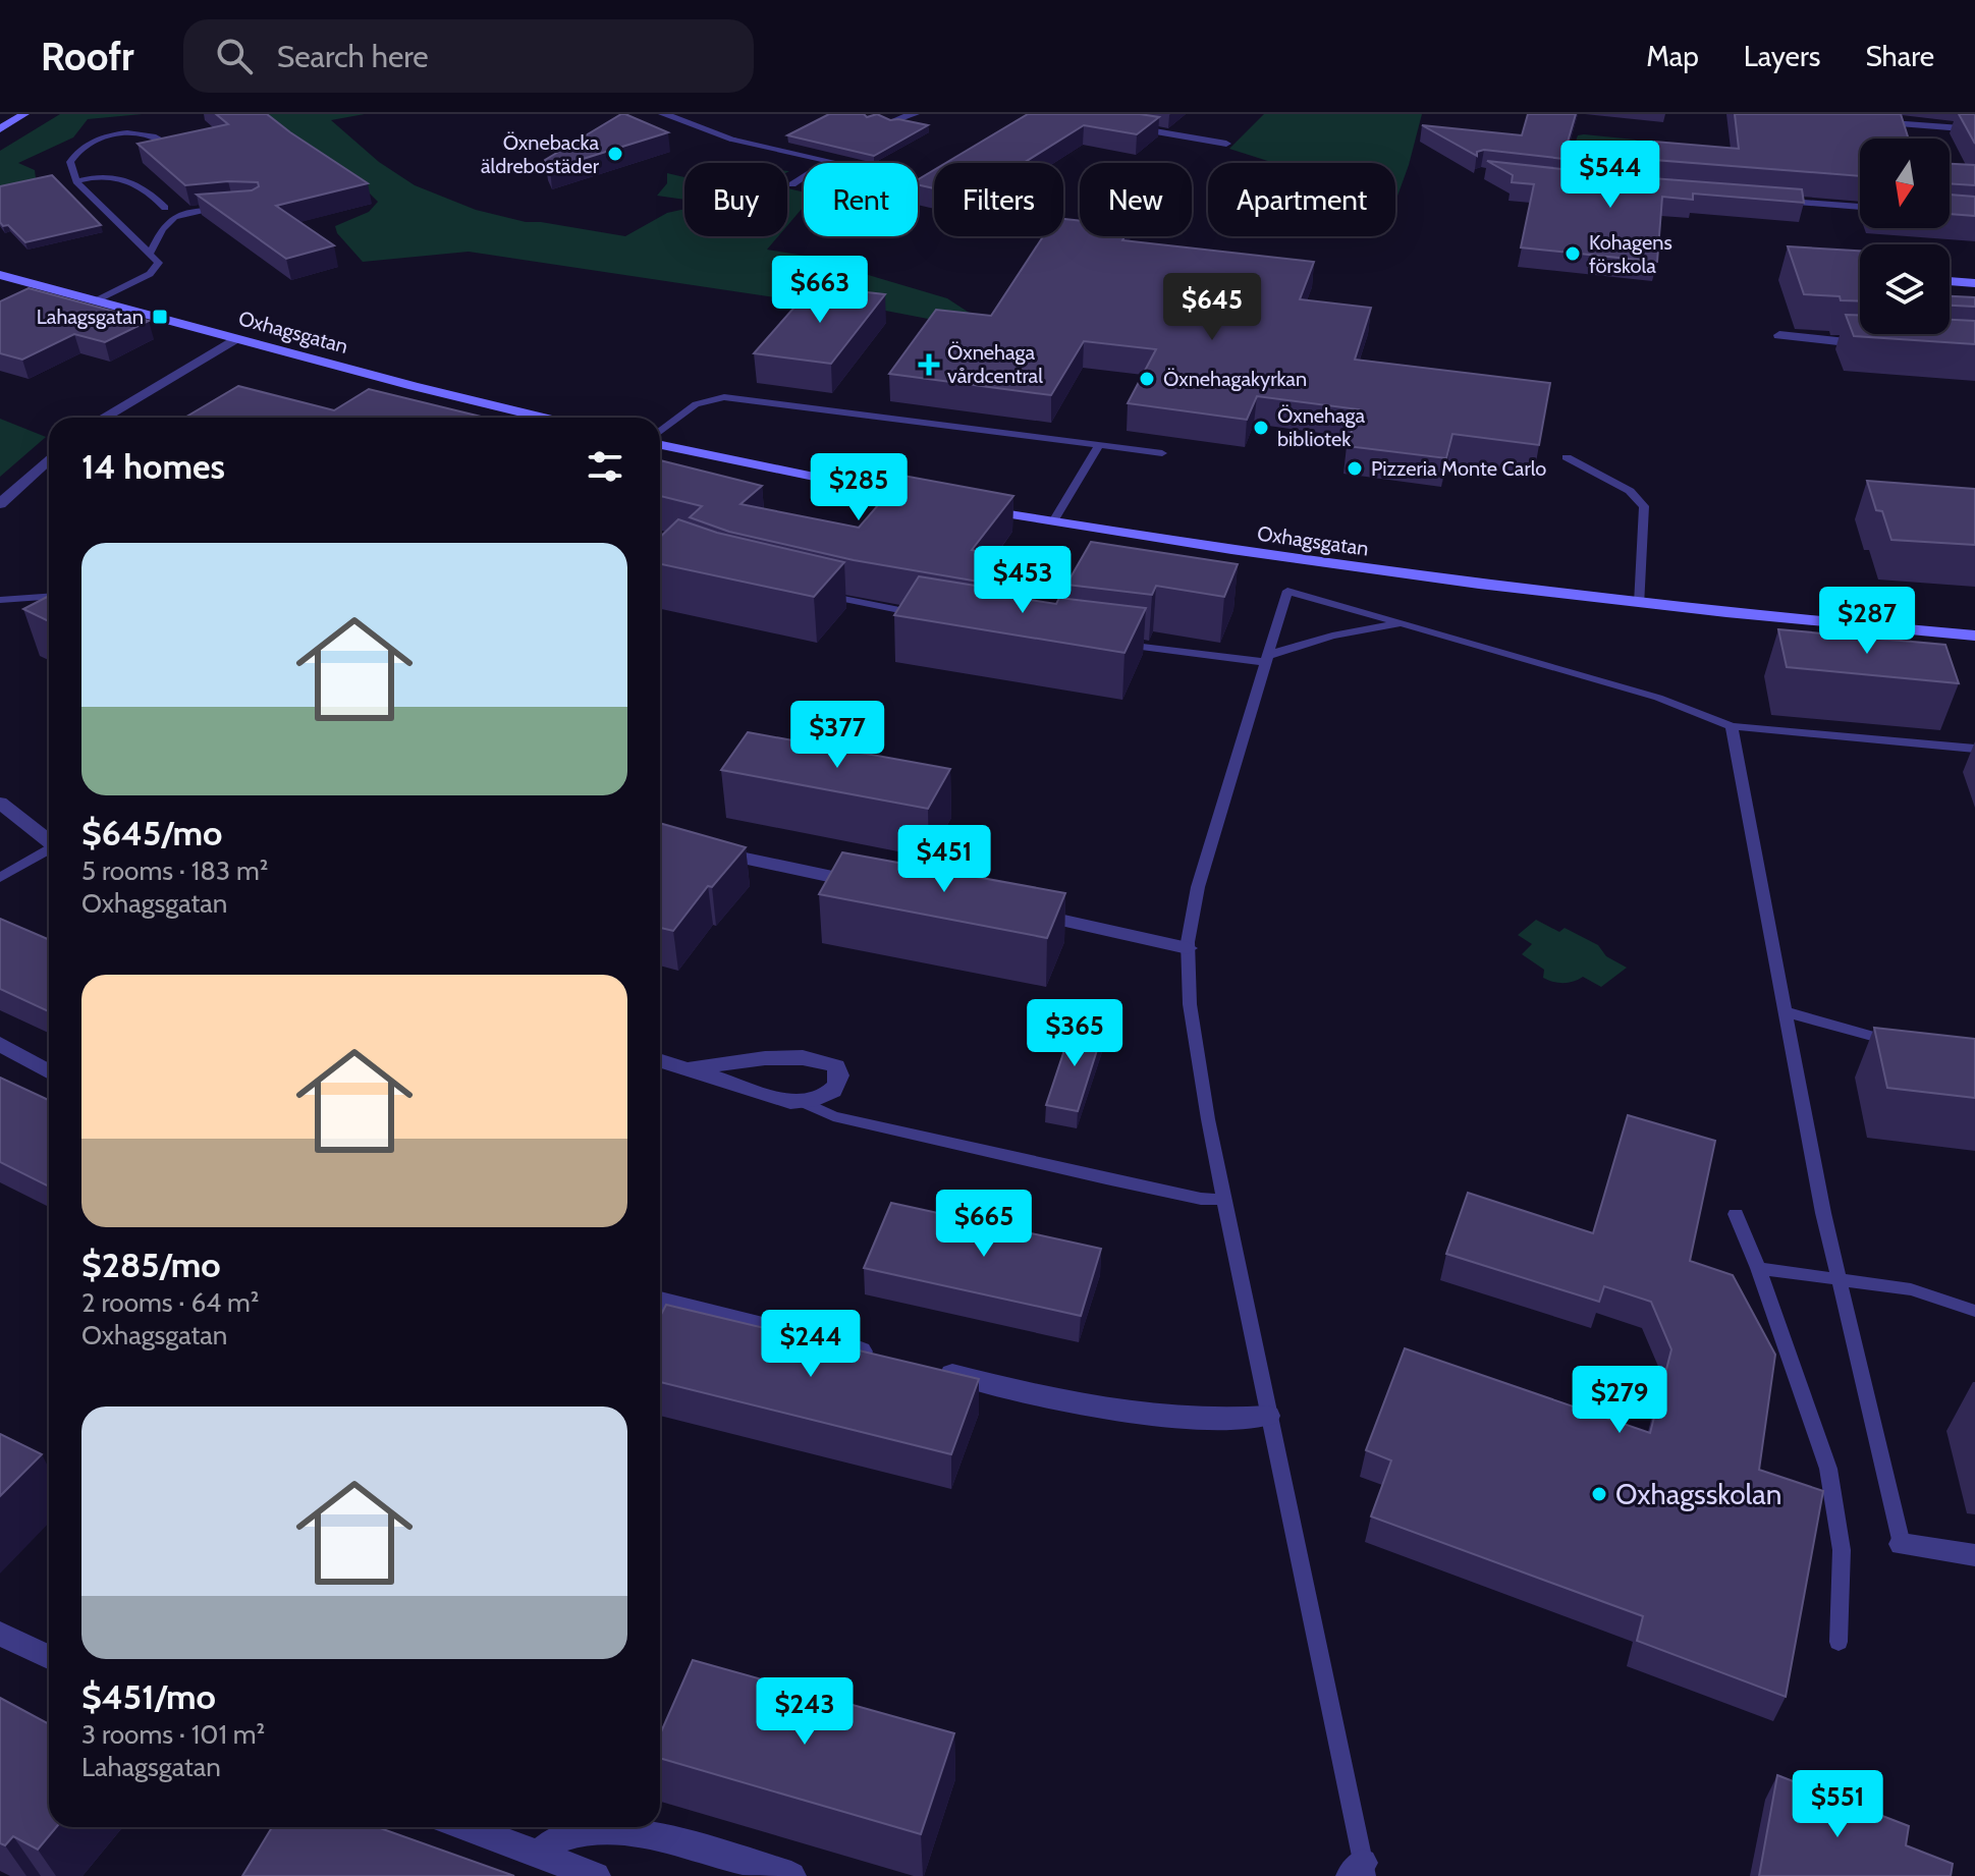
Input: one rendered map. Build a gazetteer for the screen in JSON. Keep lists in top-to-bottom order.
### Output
{
  "streets": {
    "street": ["Oxhagsgatan"]
  },
  "places": {
    "other": [
      "Öxnebacka äldrebostäder",
      "Kohagens förskola",
      "Öxnehagakyrkan",
      "Öxnehaga bibliotek",
      "Pizzeria Monte Carlo",
      "Oxhagsskolan"
    ],
    "transit": ["Lahagsgatan"],
    "health": ["Öxnehaga vårdcentral"]
  },
  "north": "bottom",
  "page": {
    "header": "Roofr",
    "search": "Search here",
    "nav": ["Map", "Layers", "Share"],
    "price": [
      "$544",
      "$663",
      "$645",
      "$285",
      "$453",
      "$287",
      "$377",
      "$451",
      "$365",
      "$665",
      "$244",
      "$279",
      "$243",
      "$551"
    ],
    "chip": [
      "Buy",
      "Rent",
      "Filters",
      "New",
      "Apartment"
    ],
    "heading": "14 homes",
    "list": [
      {
        "name": "$645/mo",
        "note": "5 rooms · 183 m² · Oxhagsgatan"
      },
      {
        "name": "$285/mo",
        "note": "2 rooms · 64 m² · Oxhagsgatan"
      },
      {
        "name": "$451/mo",
        "note": "3 rooms · 101 m² · Lahagsgatan"
      }
    ]
  }
}
